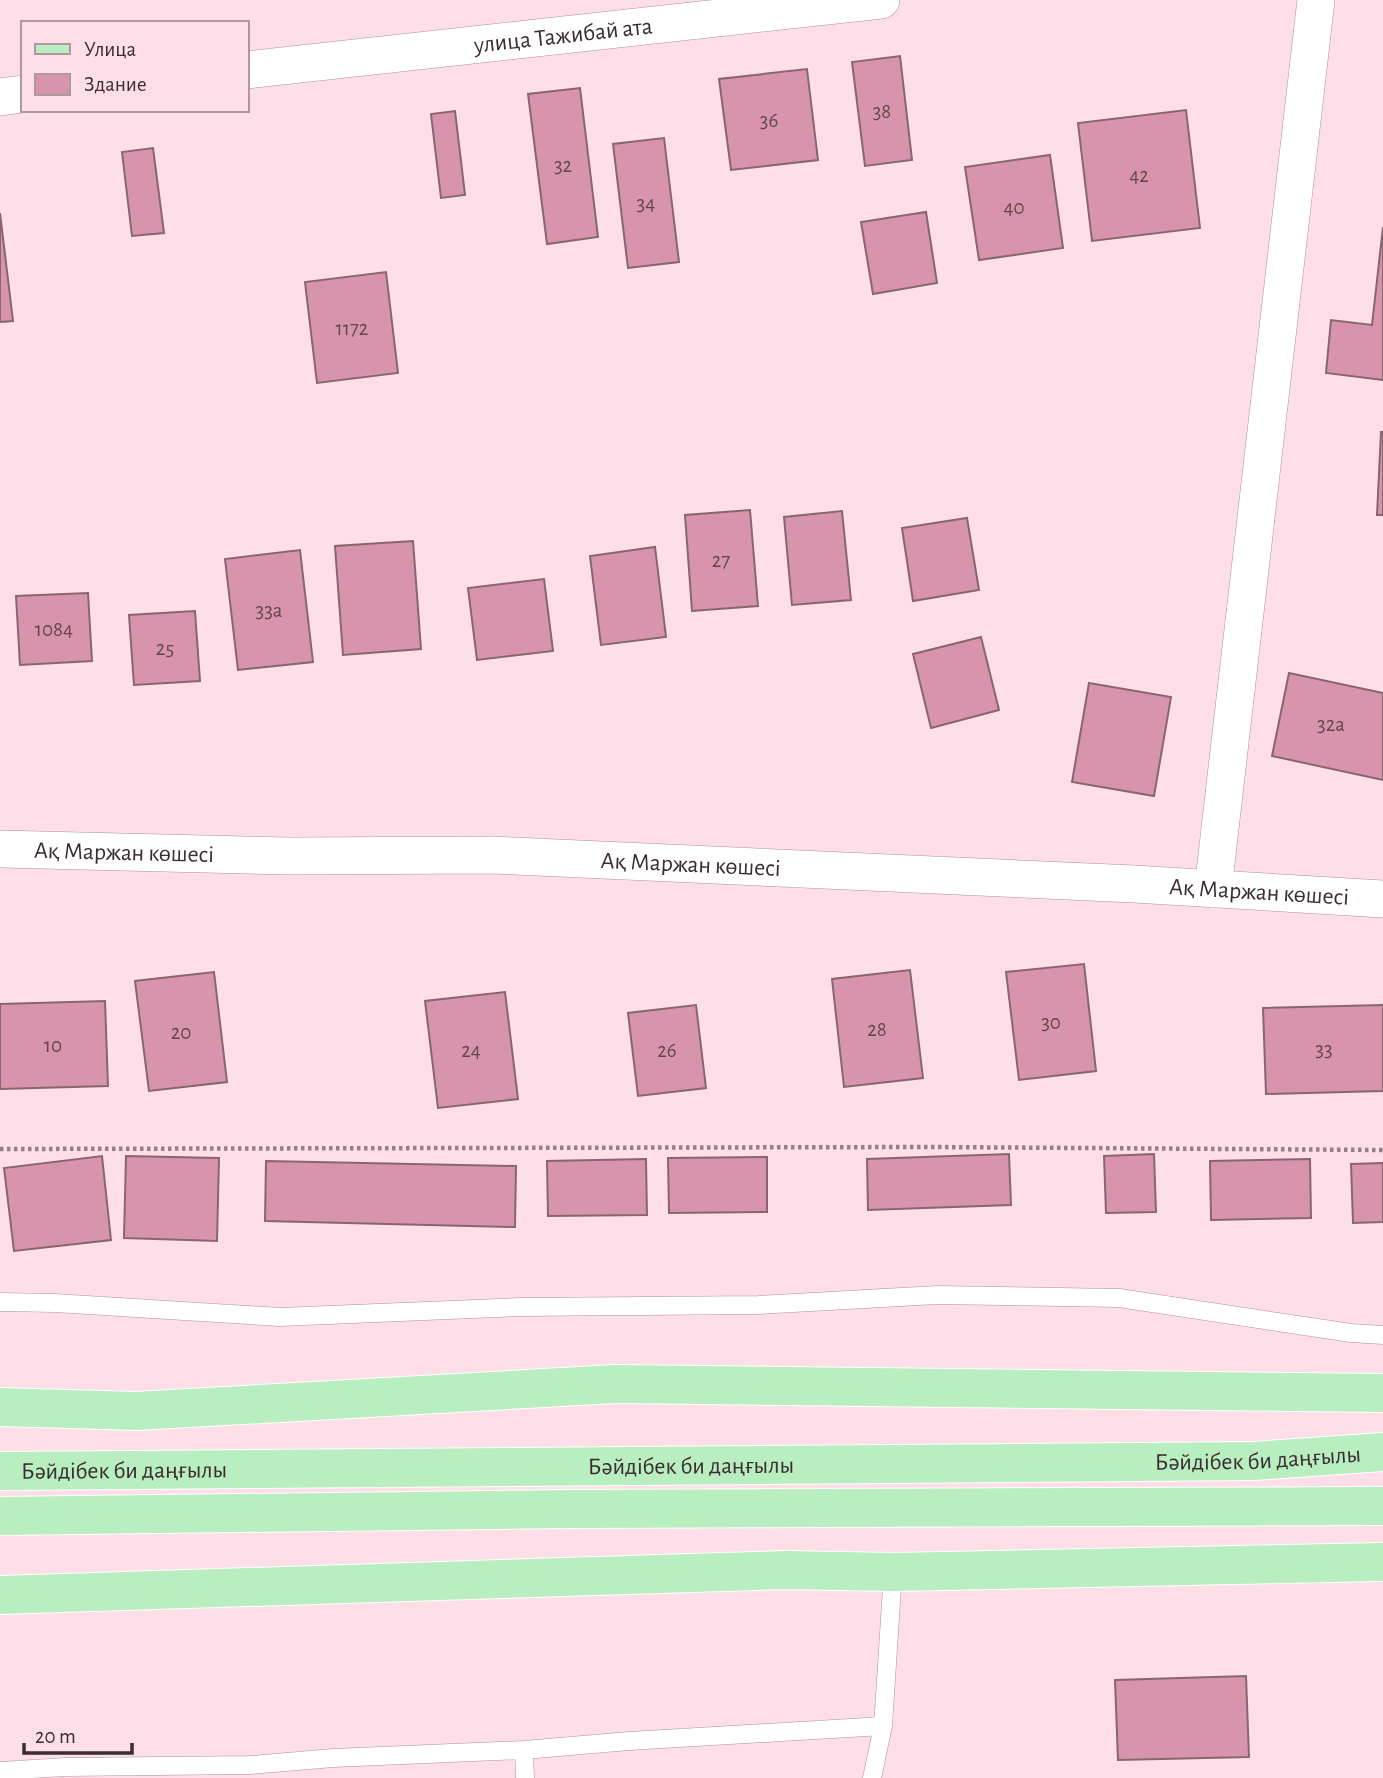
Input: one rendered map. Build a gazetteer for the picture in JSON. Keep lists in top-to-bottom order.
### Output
{
  "streets": {
    "main road": ["Бәйдібек би даңғылы"],
    "street": ["улица Тажибай ата", "Ақ Маржан көшесі"]
  },
  "house_numbers": [
    "38",
    "36",
    "32",
    "42",
    "34",
    "40",
    "1172",
    "27",
    "33а",
    "1084",
    "25",
    "32а",
    "30",
    "28",
    "20",
    "10",
    "33",
    "24",
    "26"
  ],
  "legend": ["Улица", "Здание"],
  "scale_bar": "20 m"
}
